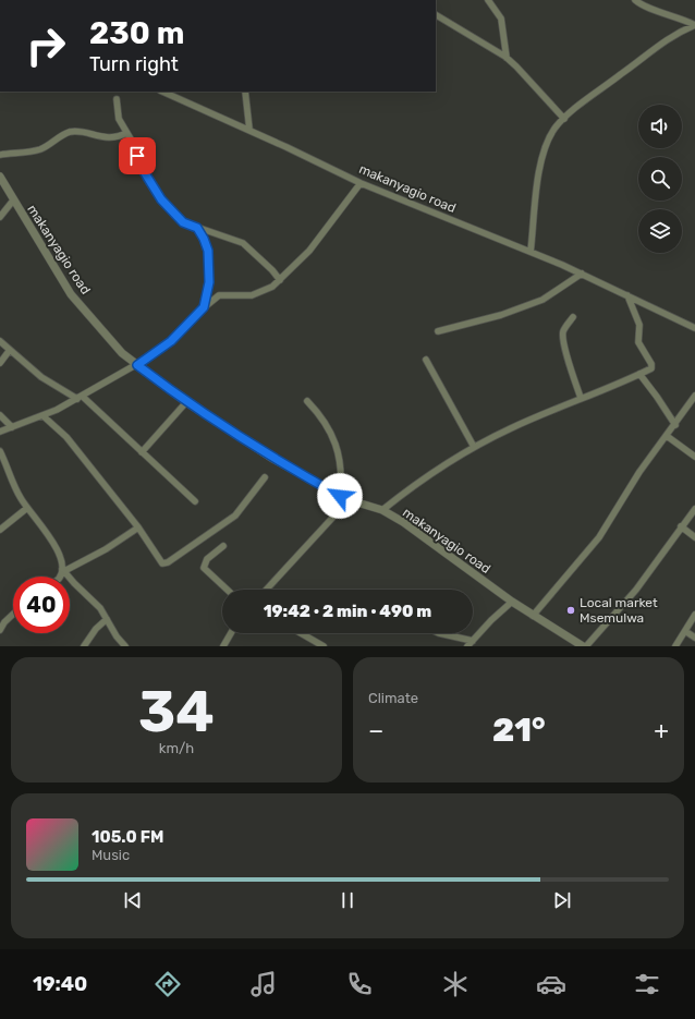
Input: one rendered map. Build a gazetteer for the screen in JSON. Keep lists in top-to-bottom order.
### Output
{
  "streets": {
    "street": ["makanyagio road"]
  },
  "places": ["Local market Msemulwa"],
  "page": {
    "turn": ["230 m", "Turn right"],
    "limit": "40",
    "trip": "19:42 · 2 min · 490 m",
    "tile": [
      ["34", "km/h"],
      "Climate"
    ],
    "heat": ["−", "21°", "+"],
    "song": ["105.0 FM", "Music"],
    "tabs": "19:40"
  }
}
